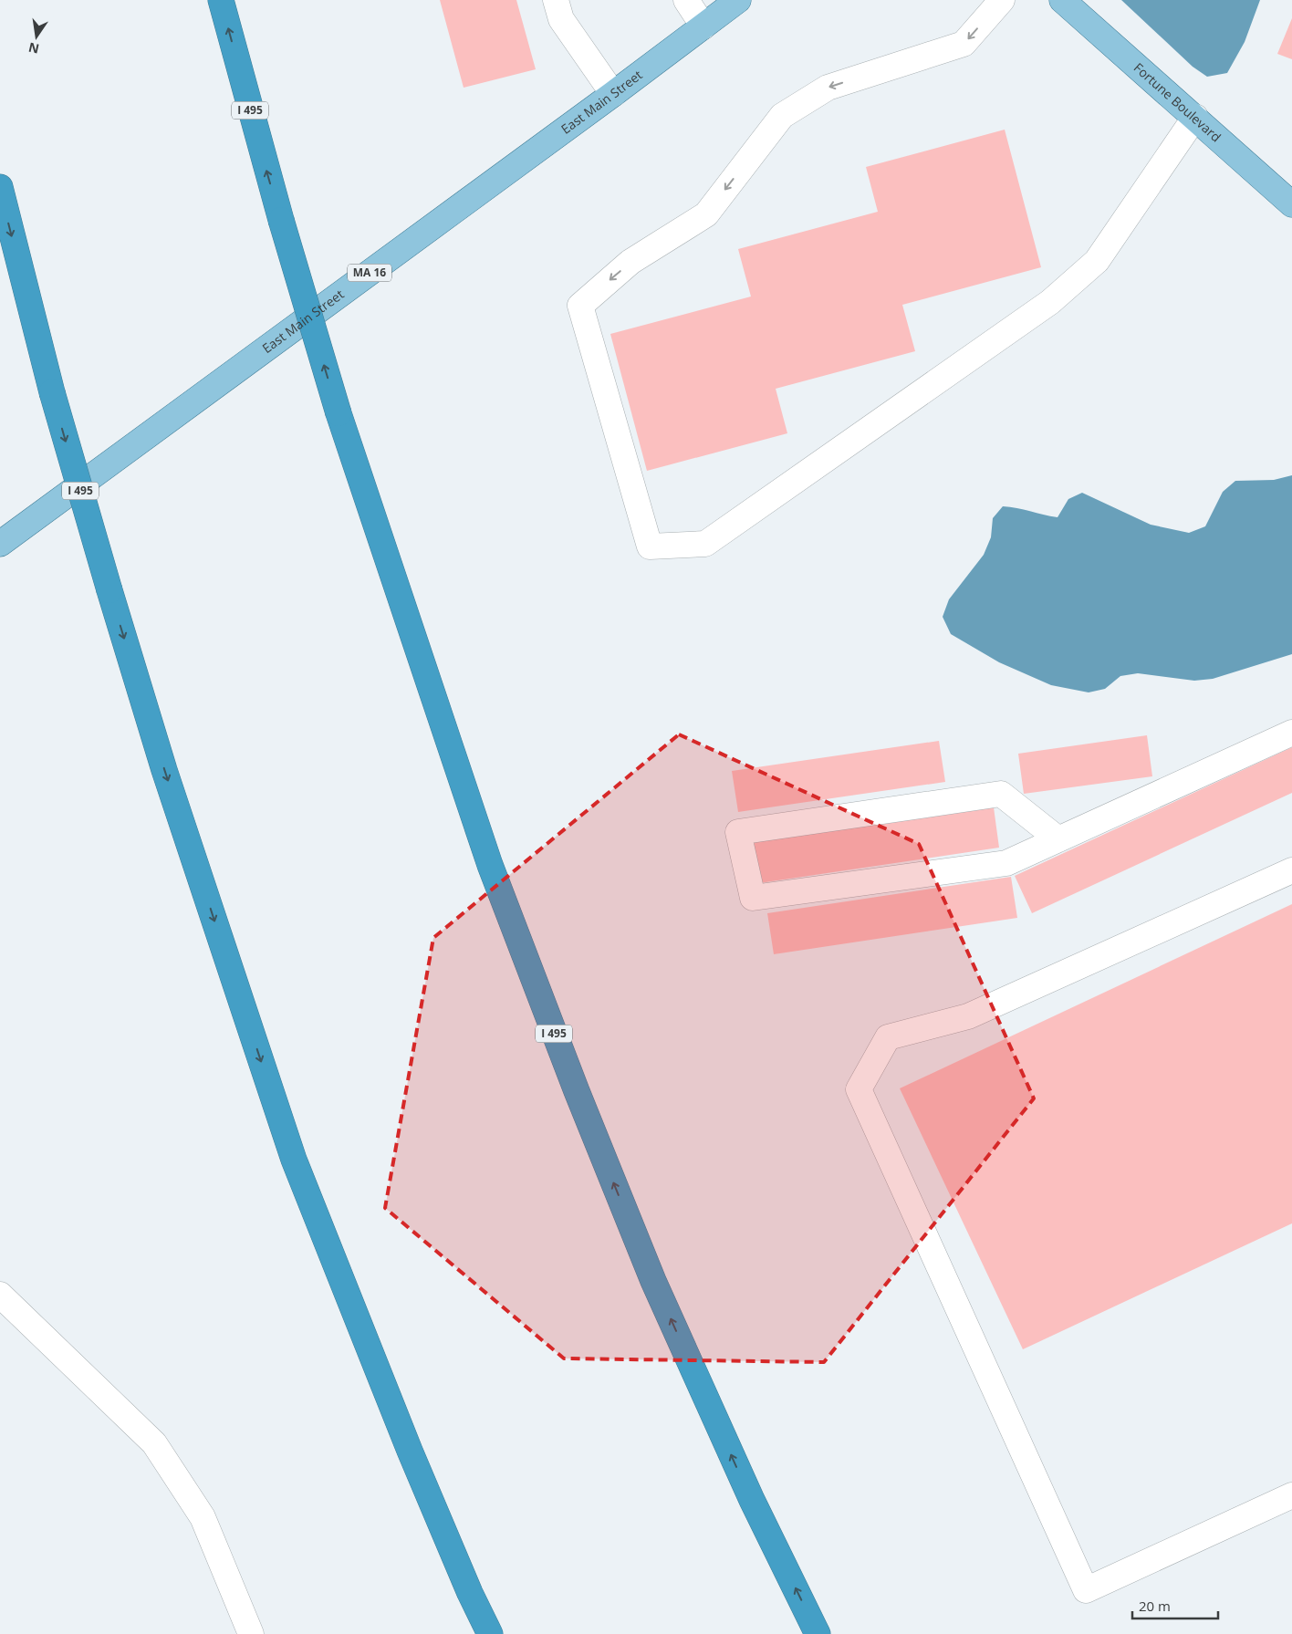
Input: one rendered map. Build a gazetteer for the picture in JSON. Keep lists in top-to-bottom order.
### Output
{
  "streets": {
    "highway": ["I 495"],
    "main road": ["Fortune Boulevard", "East Main Street", "MA 16"]
  },
  "scale_bar": "20 m",
  "north": "bottom"
}
